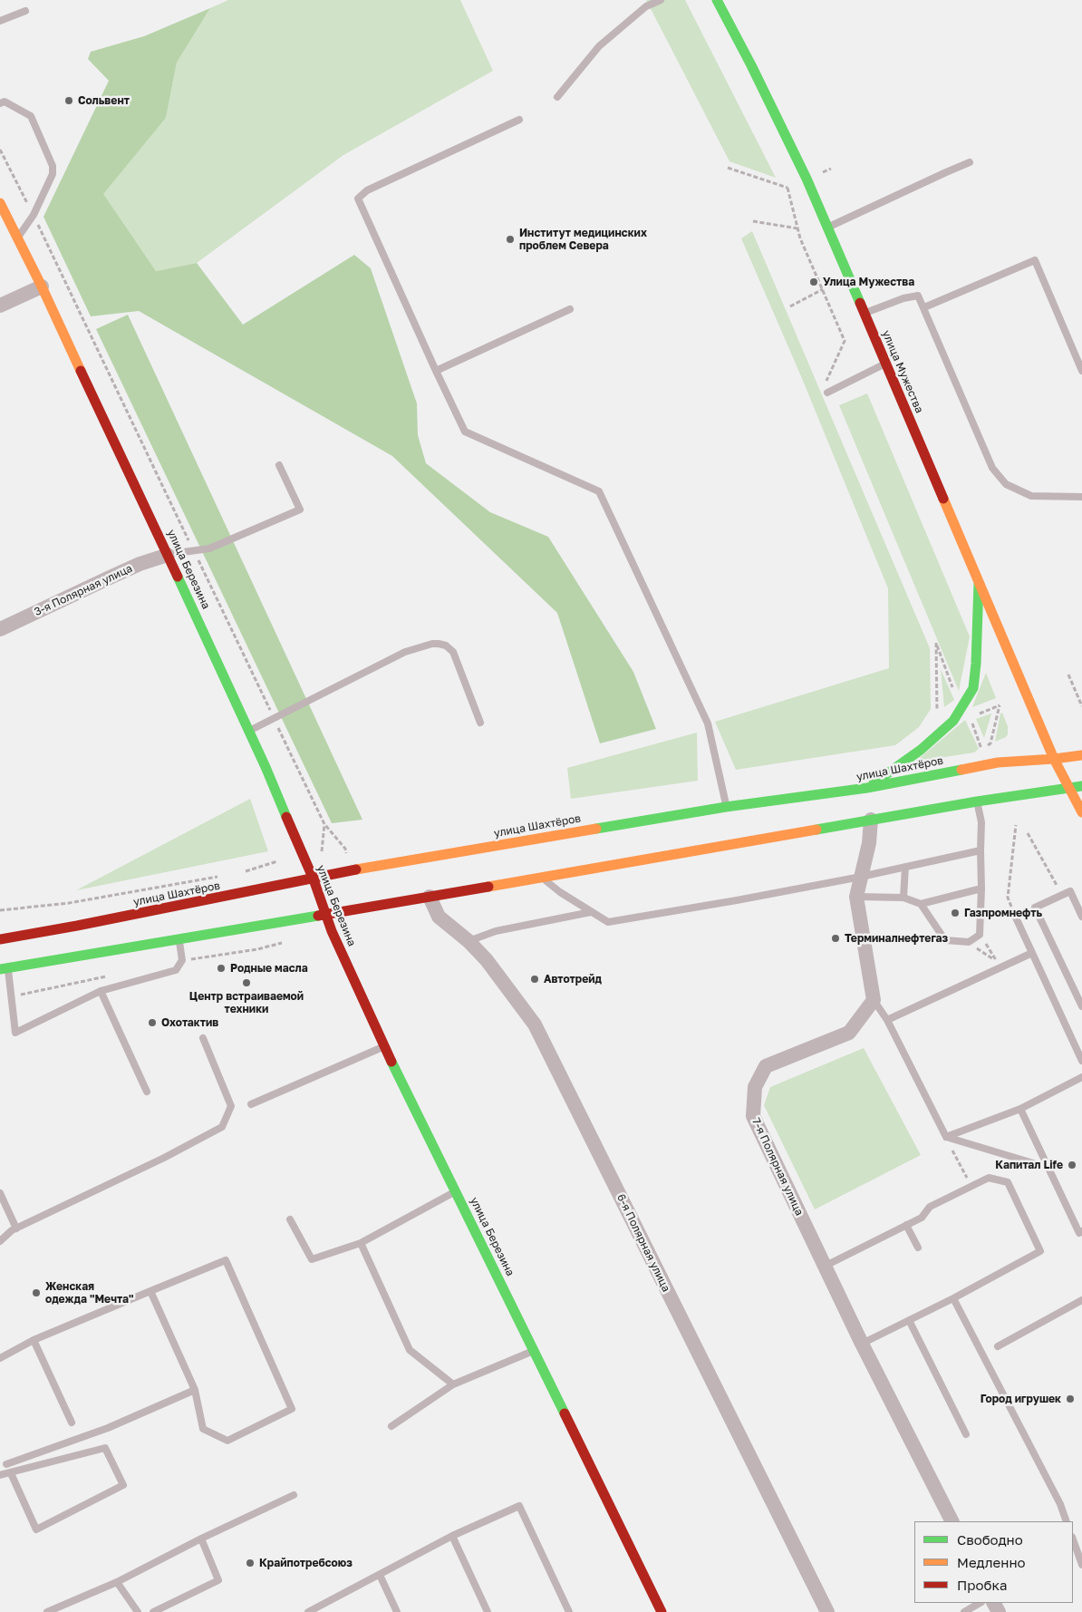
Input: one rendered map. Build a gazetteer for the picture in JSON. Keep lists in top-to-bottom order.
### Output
{
  "streets": {
    "main road": ["улица Мужества", "улица Березина", "улица Шахтёров"],
    "street": ["3-я Полярная улица", "7-я Полярная улица", "6-я Полярная улица"]
  },
  "crossings": [
    ["улица Мужества", "улица Шахтёров"],
    ["улица Березина", "3-я Полярная улица"],
    ["улица Березина", "улица Шахтёров"]
  ],
  "places": [
    "Сольвент",
    "Институт медицинских проблем Севера",
    "Улица Мужества",
    "Газпромнефть",
    "Терминалнефтегаз",
    "Родные масла",
    "Автотрейд",
    "Центр встраиваемой техники",
    "Охотактив",
    "Капитал Life",
    "Женская одежда \"Мечта\"",
    "Город игрушек",
    "Крайпотребсоюз"
  ],
  "legend": ["Свободно", "Медленно", "Пробка"]
}
